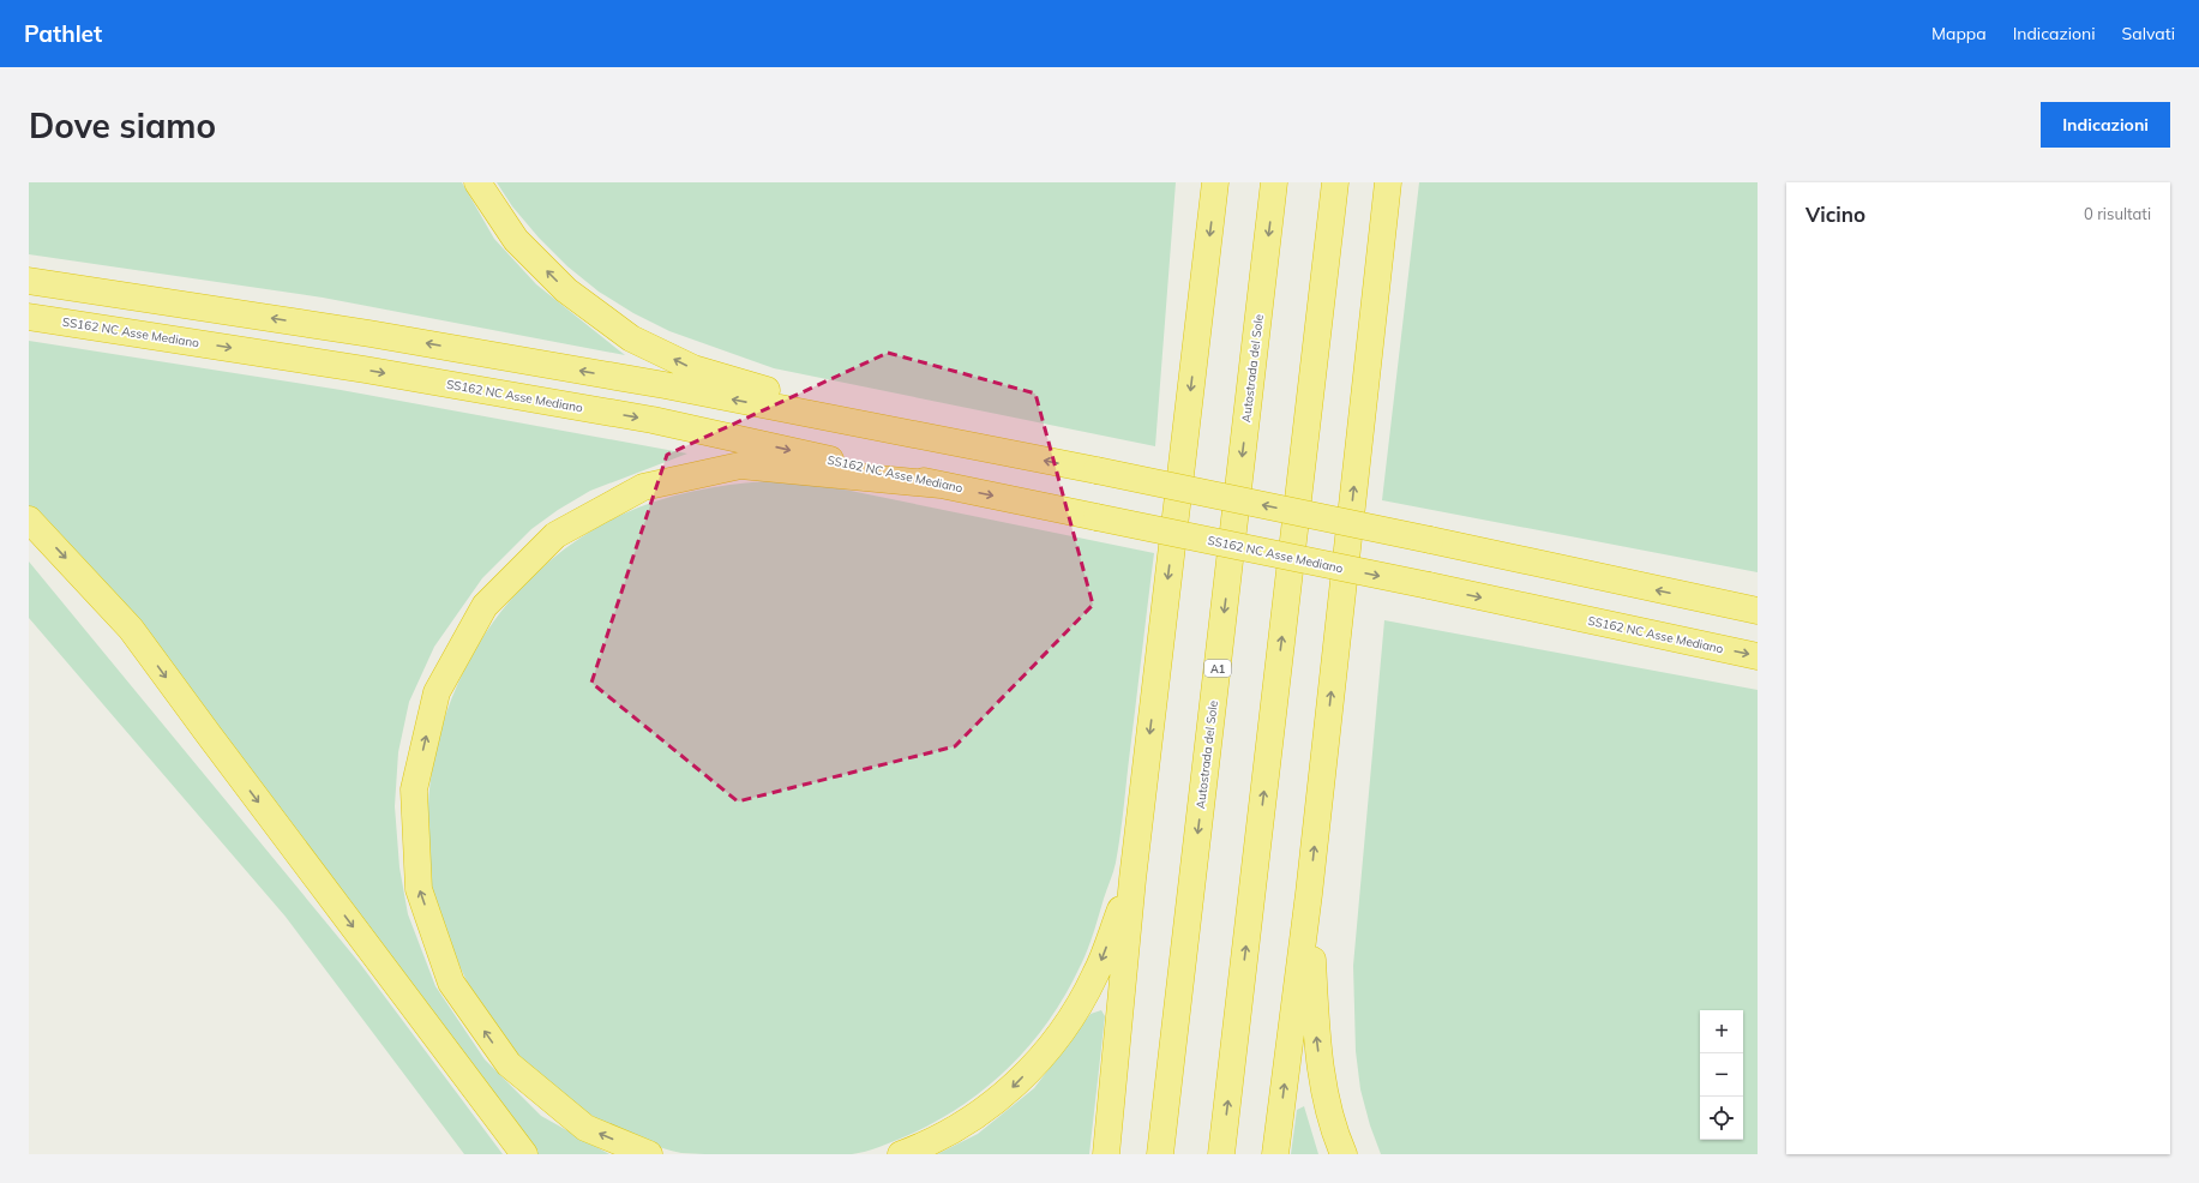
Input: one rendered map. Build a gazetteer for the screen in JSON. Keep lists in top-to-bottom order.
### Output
{
  "streets": {
    "highway": ["SS162 NC Asse Mediano", "Autostrada del Sole", "A1"]
  },
  "page": {
    "header": "Pathlet",
    "nav": ["Mappa", "Indicazioni", "Salvati"],
    "buttons": "Indicazioni",
    "title": "Dove siamo",
    "heading": ["Vicino", "0 risultati"],
    "map_buttons": ["+", "−"]
  }
}
